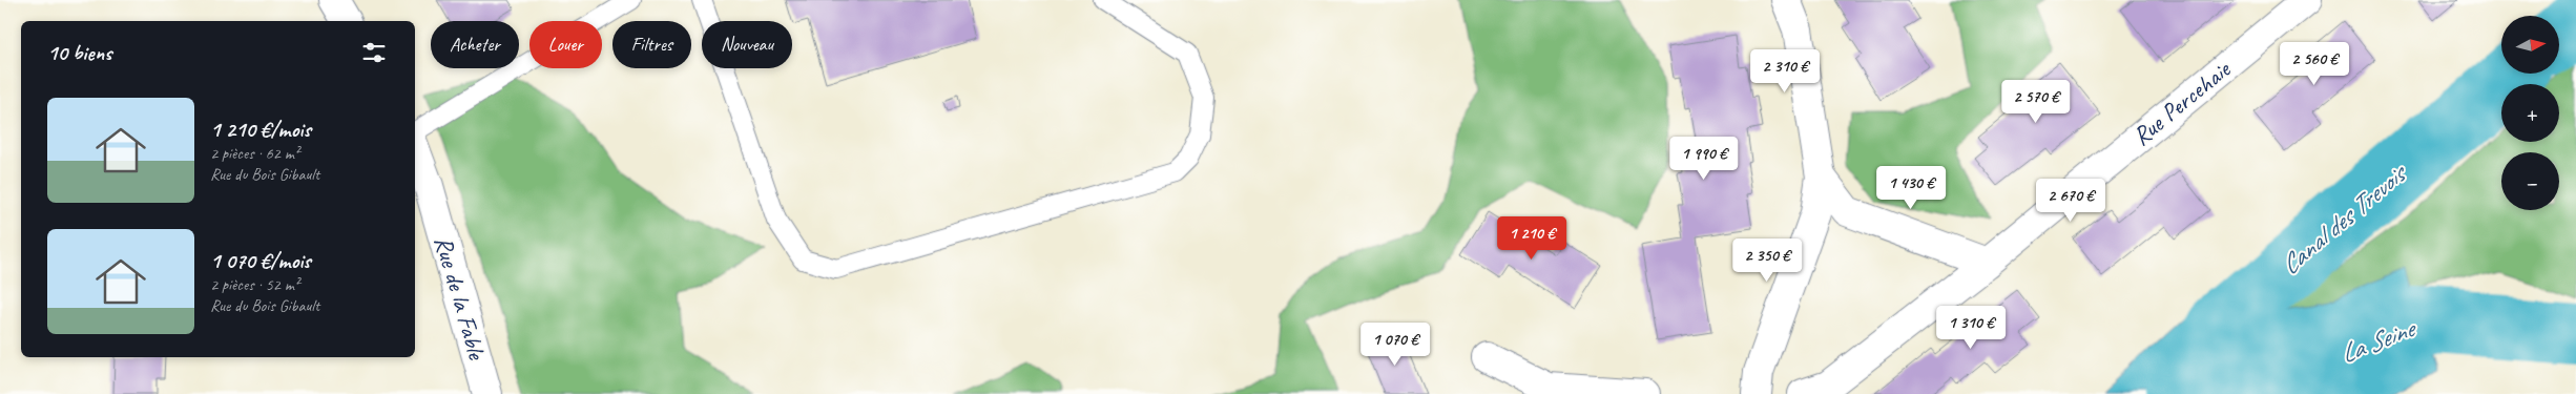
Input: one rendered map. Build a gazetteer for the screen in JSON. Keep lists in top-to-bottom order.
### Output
{
  "streets": {
    "street": ["Rue Percehaie", "Rue de la Fable"]
  },
  "water": ["Canal des Trevois", "La Seine"],
  "north": "right",
  "page": {
    "map_buttons": ["+", "−"],
    "chip": [
      "Acheter",
      "Louer",
      "Filtres",
      "Nouveau"
    ],
    "heading": "10 biens",
    "price": [
      "2 560 €",
      "2 310 €",
      "2 570 €",
      "1 990 €",
      "1 430 €",
      "2 670 €",
      "1 210 €",
      "2 350 €",
      "1 310 €",
      "1 070 €"
    ],
    "list": [
      {
        "name": "1 210 €/mois",
        "note": "2 pièces · 62 m² · Rue du Bois Gibault"
      },
      {
        "name": "1 070 €/mois",
        "note": "2 pièces · 52 m² · Rue du Bois Gibault"
      }
    ]
  }
}
